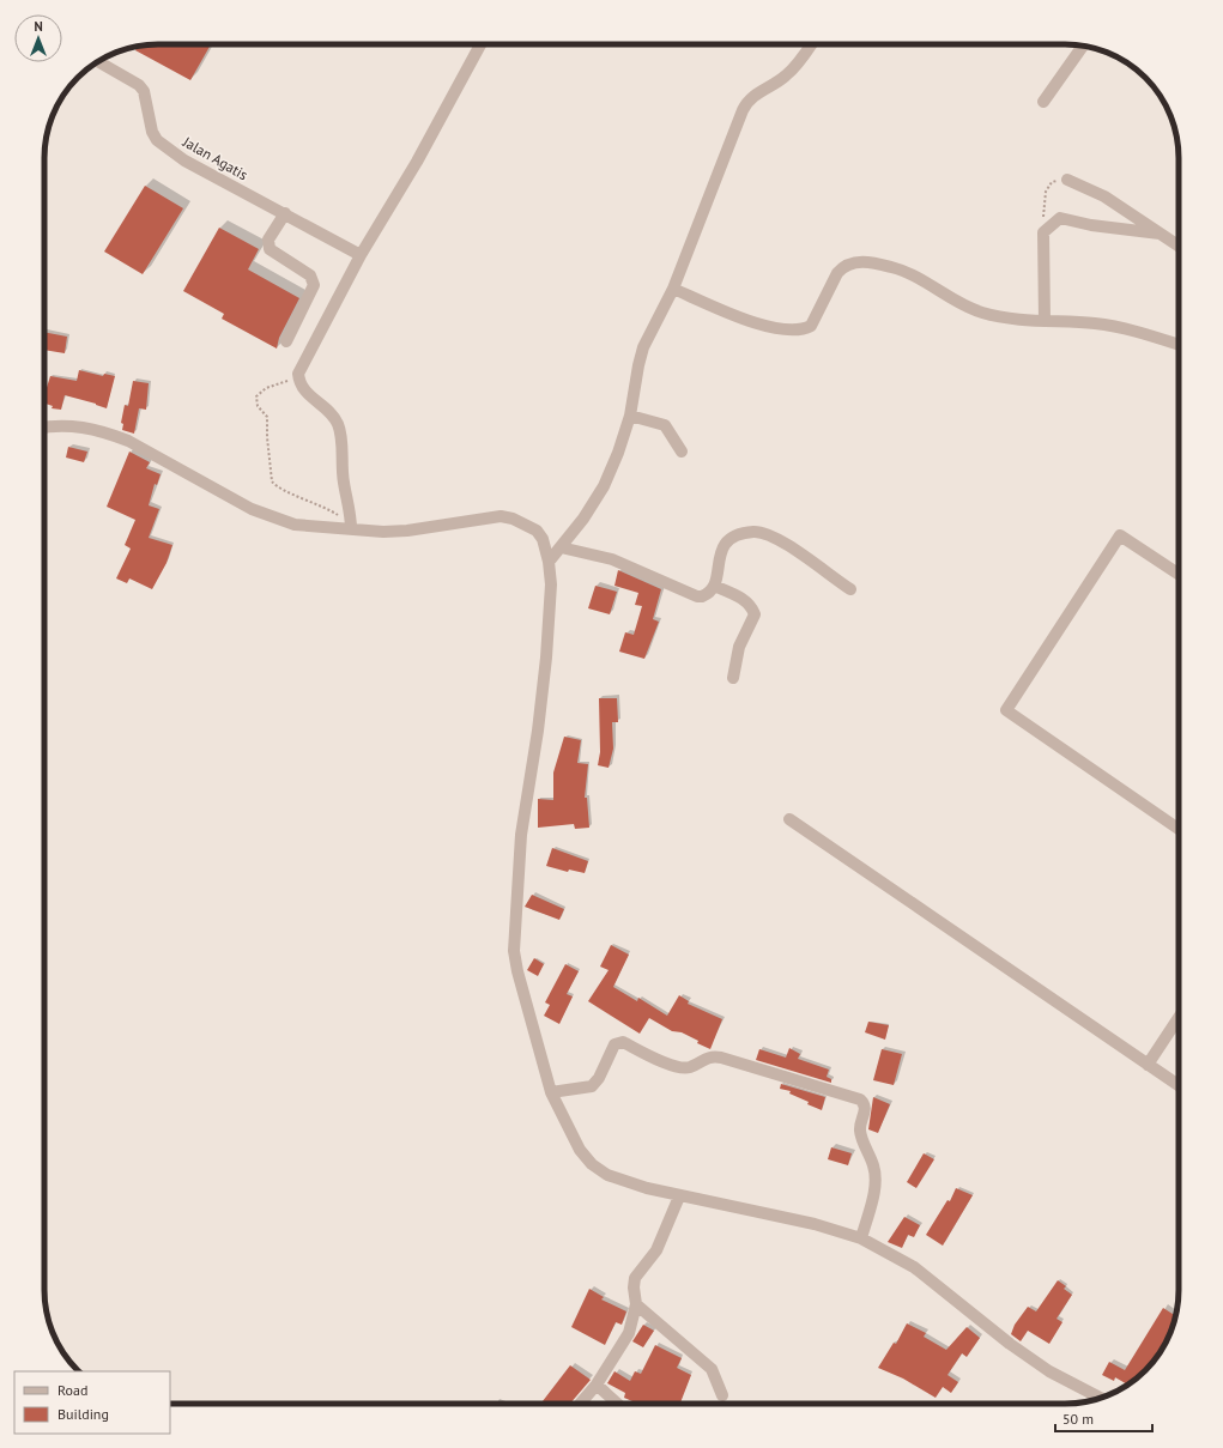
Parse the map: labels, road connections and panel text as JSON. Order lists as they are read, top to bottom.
{
  "streets": {
    "street": ["Jalan Agatis"]
  },
  "legend": ["Road", "Building"],
  "scale_bar": "50 m",
  "north": "top"
}
